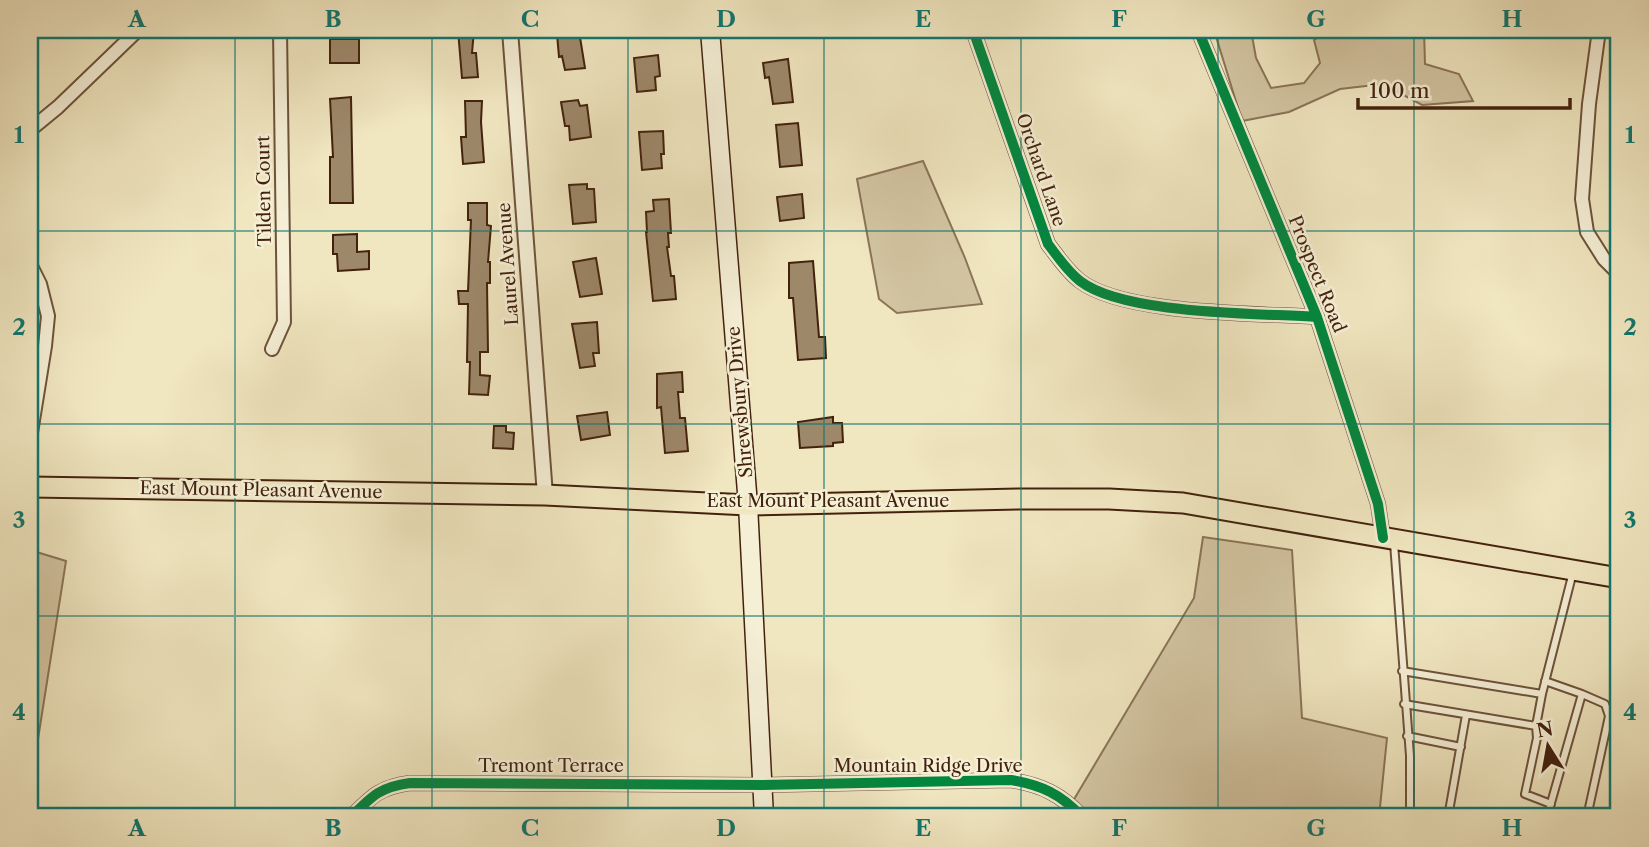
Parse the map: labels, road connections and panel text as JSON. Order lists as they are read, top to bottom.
{
  "streets": {
    "main road": ["Shrewsbury Drive", "East Mount Pleasant Avenue"],
    "street": [
      "Orchard Lane",
      "Tilden Court",
      "Laurel Avenue",
      "Prospect Road",
      "Tremont Terrace",
      "Mountain Ridge Drive"
    ]
  },
  "crossings": [
    ["Orchard Lane", "Prospect Road"],
    ["Laurel Avenue", "East Mount Pleasant Avenue"],
    ["Prospect Road", "East Mount Pleasant Avenue"],
    ["Shrewsbury Drive", "East Mount Pleasant Avenue"],
    ["Shrewsbury Drive", "Tremont Terrace"],
    ["Shrewsbury Drive", "Mountain Ridge Drive"],
    ["Tremont Terrace", "Mountain Ridge Drive"]
  ],
  "scale_bar": "100 m",
  "north": "top",
  "grid": {
    "columns": [
      "A",
      "B",
      "C",
      "D",
      "E",
      "F",
      "G",
      "H"
    ],
    "rows": [
      "1",
      "2",
      "3",
      "4"
    ]
  }
}
